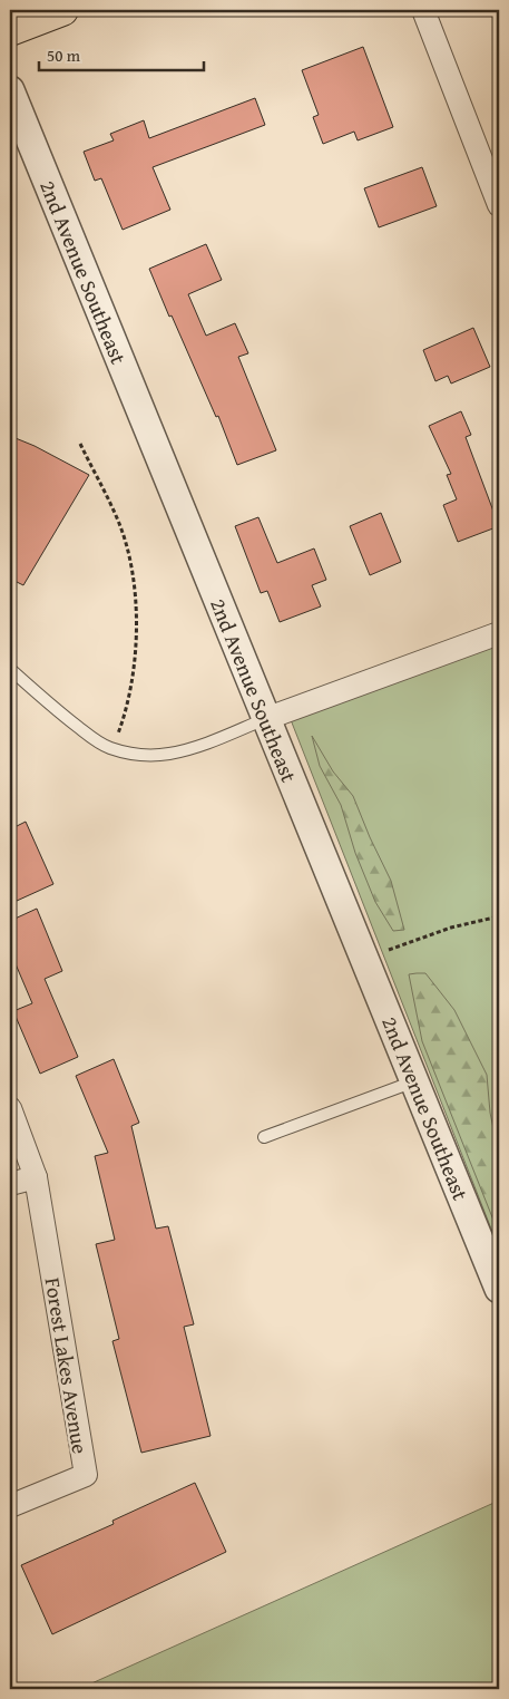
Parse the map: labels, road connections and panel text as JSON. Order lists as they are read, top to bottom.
{
  "streets": {
    "street": ["2nd Avenue Southeast", "Forest Lakes Avenue"]
  },
  "scale_bar": "50 m"
}
